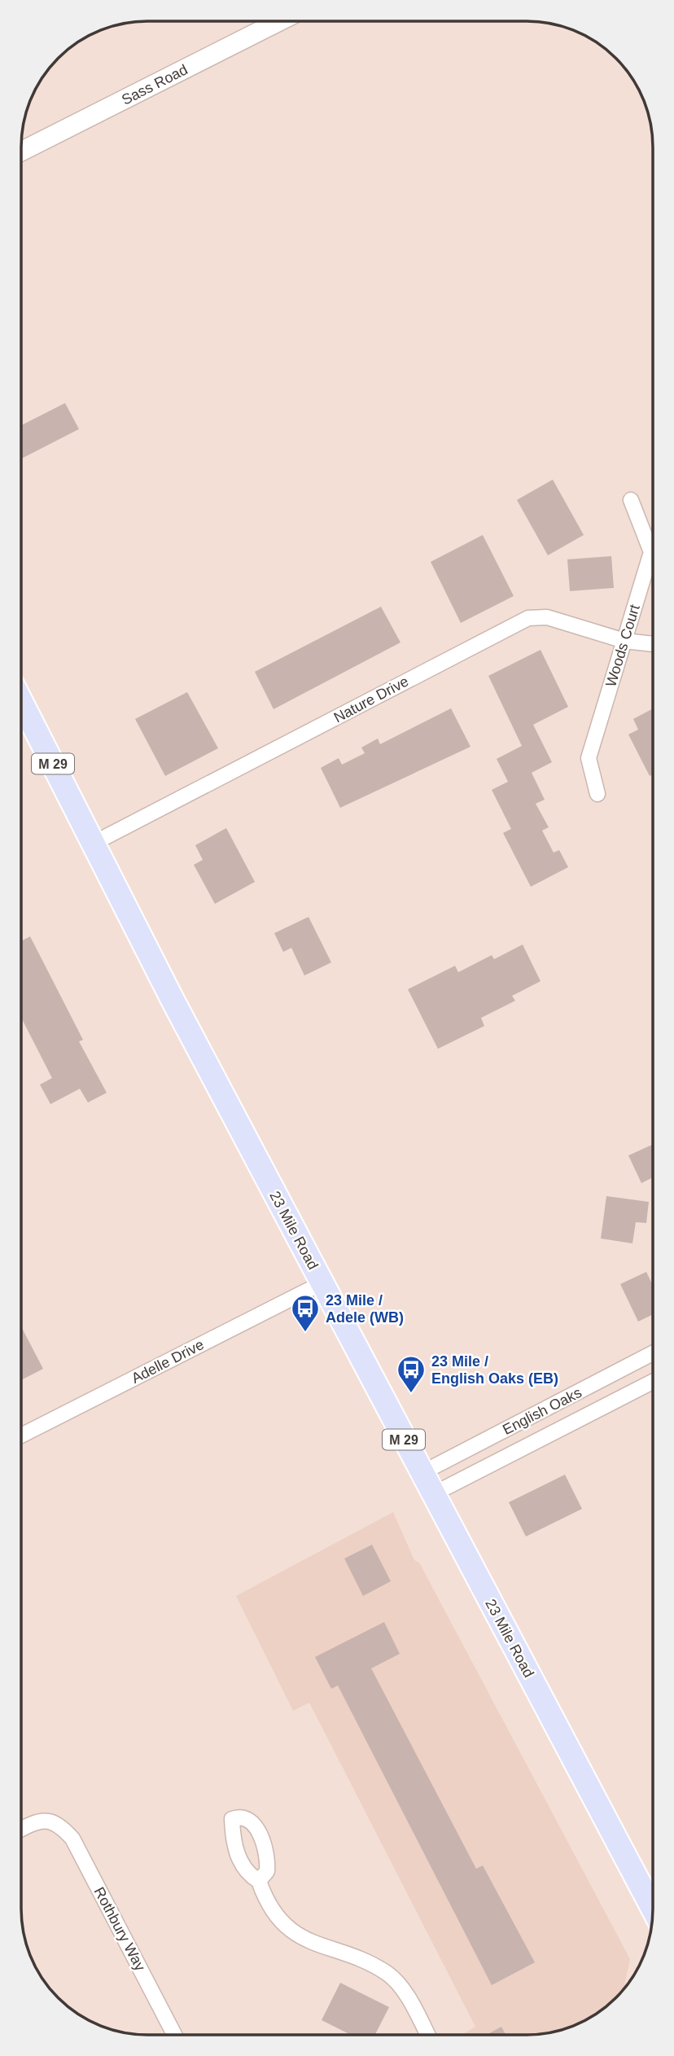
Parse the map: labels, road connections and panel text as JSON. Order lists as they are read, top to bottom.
{
  "streets": {
    "main road": ["M 29", "23 Mile Road"],
    "street": [
      "Sass Road",
      "Woods Court",
      "Nature Drive",
      "Adelle Drive",
      "English Oaks",
      "Rothbury Way"
    ]
  },
  "crossings": [
    ["Woods Court", "Nature Drive"],
    ["Nature Drive", "23 Mile Road"],
    ["23 Mile Road", "Adelle Drive"],
    ["23 Mile Road", "English Oaks"]
  ],
  "places": {
    "bus stop": ["23 Mile / Adele (WB)", "23 Mile / English Oaks (EB)"]
  }
}
